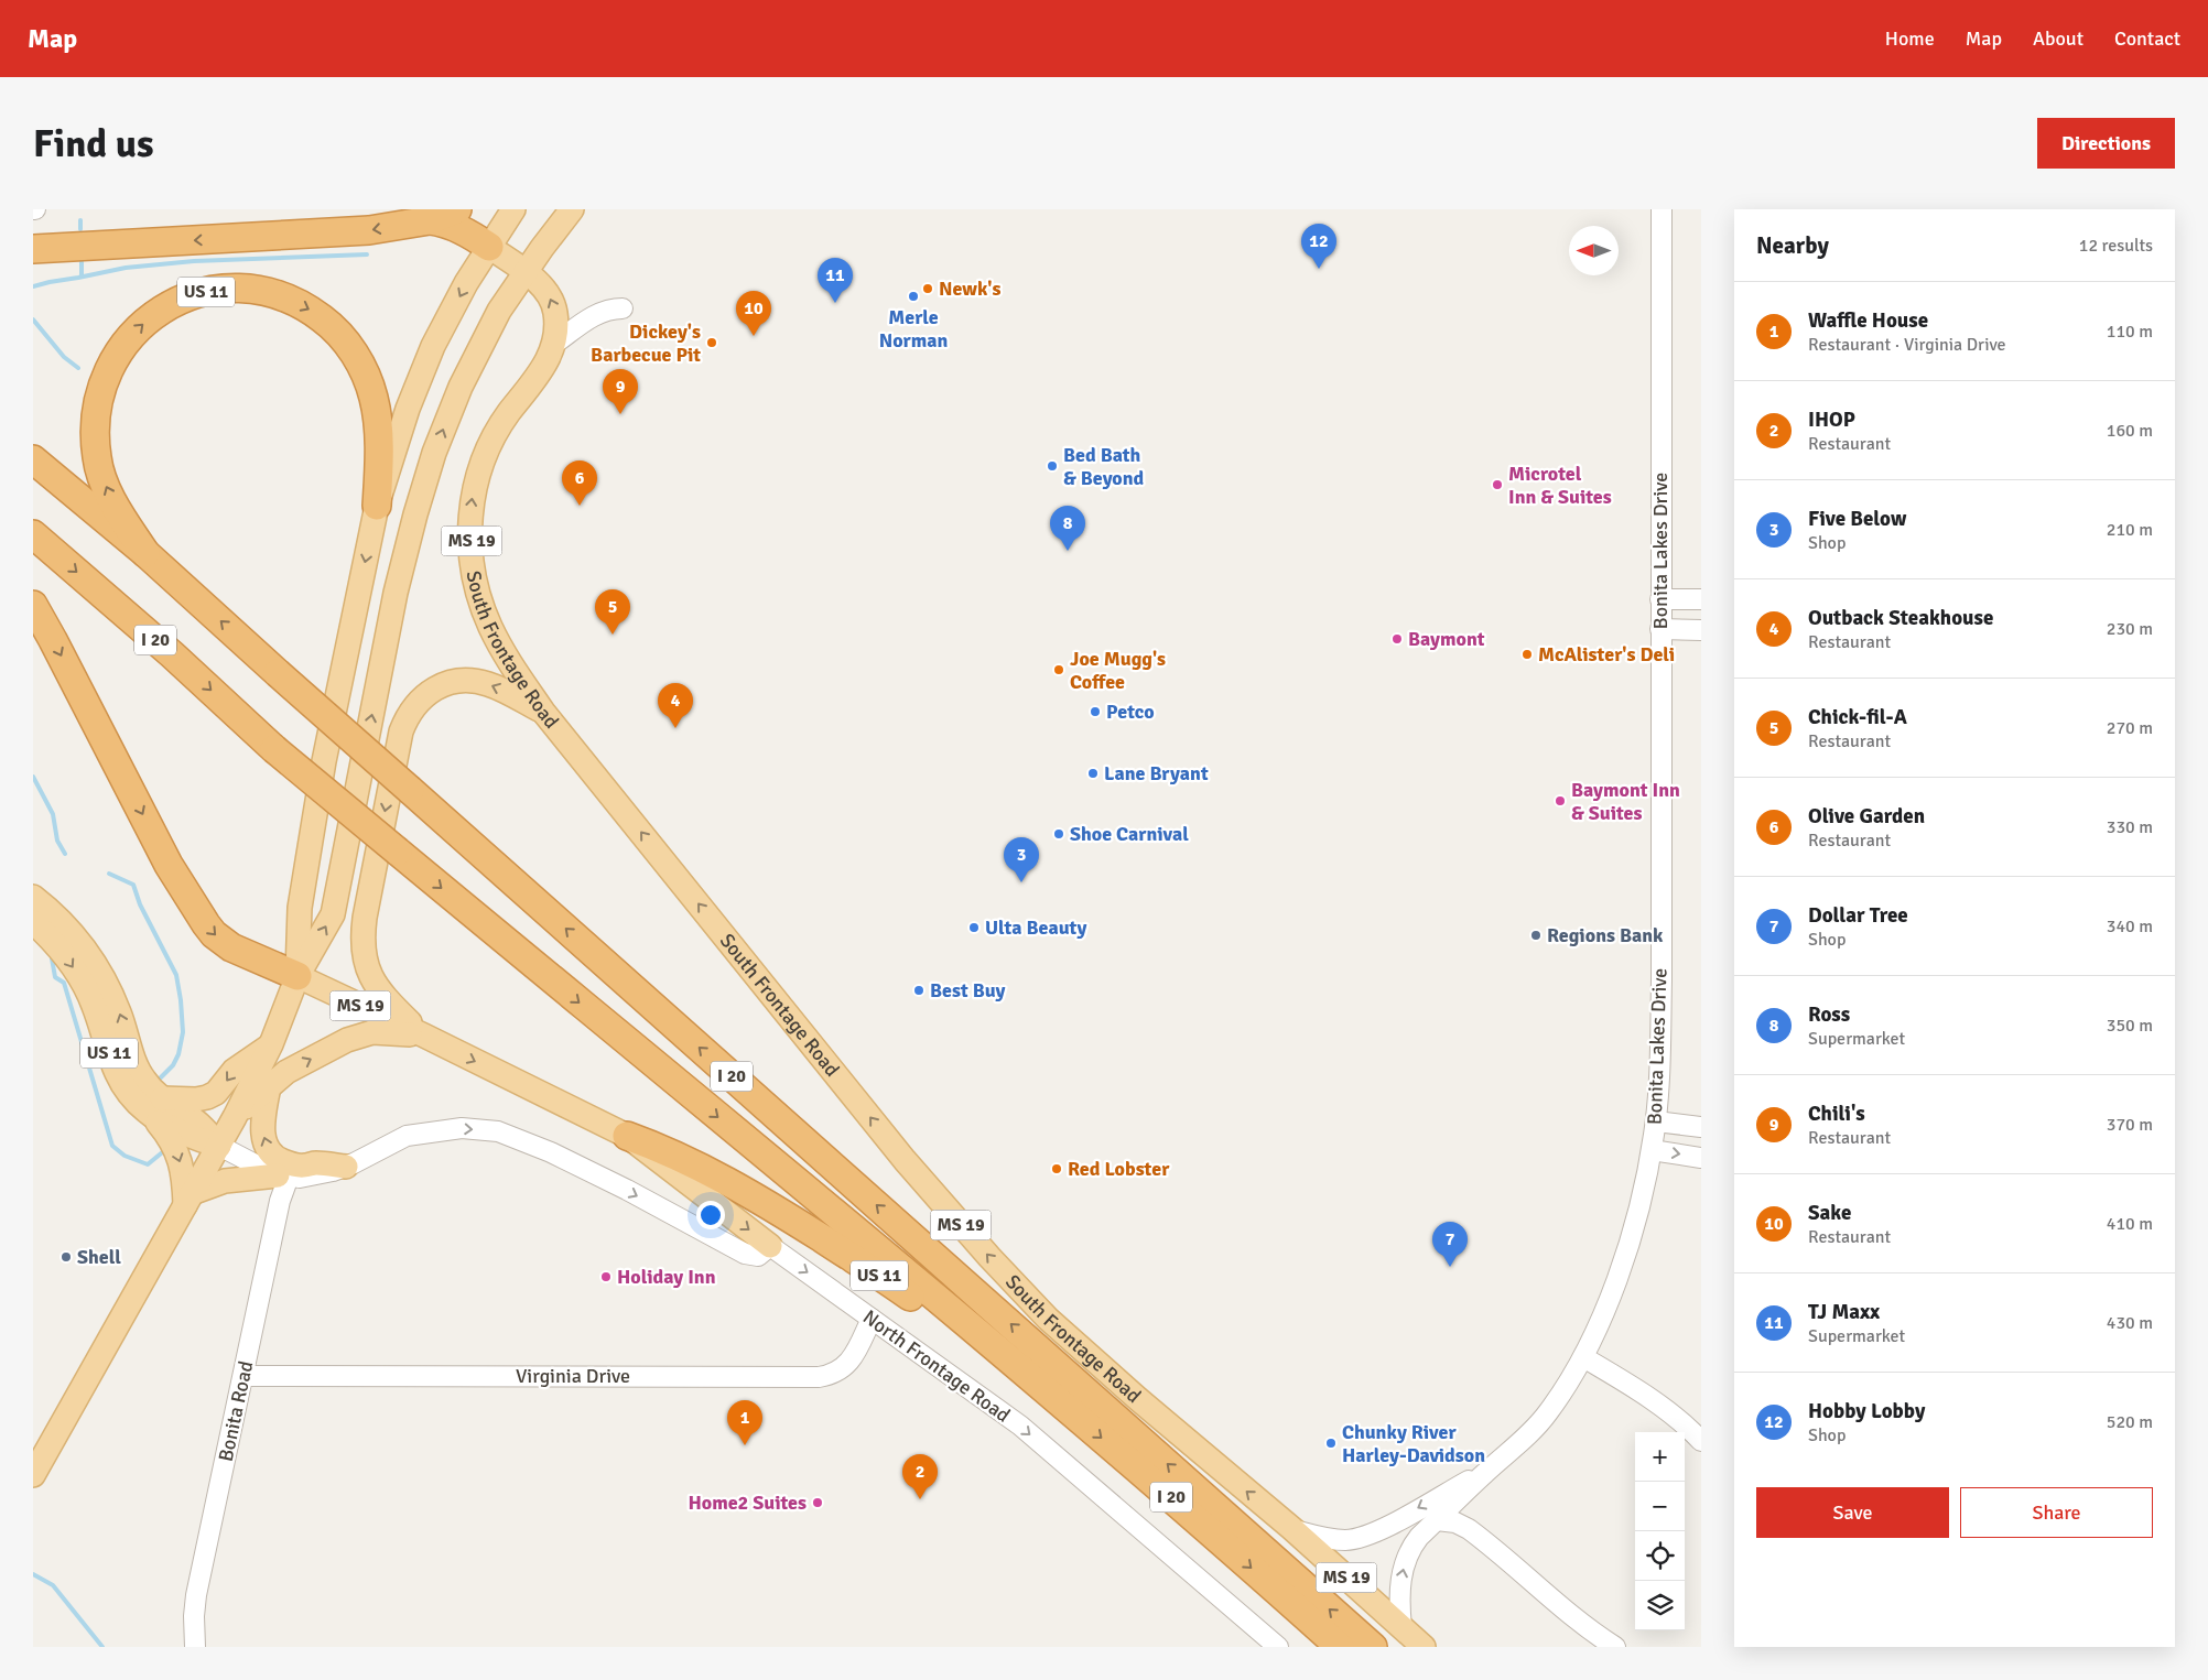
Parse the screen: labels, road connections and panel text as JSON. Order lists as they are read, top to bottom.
{
  "streets": {
    "highway": ["US 11", "I 20"],
    "main road": ["MS 19", "South Frontage Road"],
    "street": [
      "Bonita Lakes Drive",
      "North Frontage Road",
      "Virginia Drive",
      "Bonita Road"
    ]
  },
  "crossings": [
    ["US 11", "MS 19"],
    ["US 11", "I 20"],
    ["North Frontage Road", "Virginia Drive"],
    ["Virginia Drive", "Bonita Road"]
  ],
  "one_way": ["South Frontage Road", "North Frontage Road"],
  "places": [
    "Newk's",
    "Merle Norman",
    "Dickey's Barbecue Pit",
    "Bed Bath & Beyond",
    "Microtel Inn & Suites",
    "Baymont",
    "McAlister's Deli",
    "Joe Mugg's Coffee",
    "Petco",
    "Lane Bryant",
    "Baymont Inn & Suites",
    "Shoe Carnival",
    "Ulta Beauty",
    "Regions Bank",
    "Best Buy",
    "Red Lobster",
    "Shell",
    "Holiday Inn",
    "Chunky River Harley-Davidson",
    "Home2 Suites"
  ],
  "north": "left",
  "page": {
    "header": "Map",
    "nav": [
      "Home",
      "Map",
      "About",
      "Contact"
    ],
    "buttons": [
      "Directions",
      ["Save", "Share"]
    ],
    "title": "Find us",
    "heading": ["Nearby", "12 results"],
    "pins": [
      "12",
      "11",
      "10",
      "9",
      "6",
      "8",
      "5",
      "4",
      "3",
      "7",
      "1",
      "2"
    ],
    "list": [
      {
        "mark": "1",
        "name": "Waffle House",
        "note": "Restaurant · Virginia Drive",
        "value": "110 m"
      },
      {
        "mark": "2",
        "name": "IHOP",
        "note": "Restaurant",
        "value": "160 m"
      },
      {
        "mark": "3",
        "name": "Five Below",
        "note": "Shop",
        "value": "210 m"
      },
      {
        "mark": "4",
        "name": "Outback Steakhouse",
        "note": "Restaurant",
        "value": "230 m"
      },
      {
        "mark": "5",
        "name": "Chick-fil-A",
        "note": "Restaurant",
        "value": "270 m"
      },
      {
        "mark": "6",
        "name": "Olive Garden",
        "note": "Restaurant",
        "value": "330 m"
      },
      {
        "mark": "7",
        "name": "Dollar Tree",
        "note": "Shop",
        "value": "340 m"
      },
      {
        "mark": "8",
        "name": "Ross",
        "note": "Supermarket",
        "value": "350 m"
      },
      {
        "mark": "9",
        "name": "Chili's",
        "note": "Restaurant",
        "value": "370 m"
      },
      {
        "mark": "10",
        "name": "Sake",
        "note": "Restaurant",
        "value": "410 m"
      },
      {
        "mark": "11",
        "name": "TJ Maxx",
        "note": "Supermarket",
        "value": "430 m"
      },
      {
        "mark": "12",
        "name": "Hobby Lobby",
        "note": "Shop",
        "value": "520 m"
      }
    ],
    "map_buttons": ["+", "−"]
  }
}
